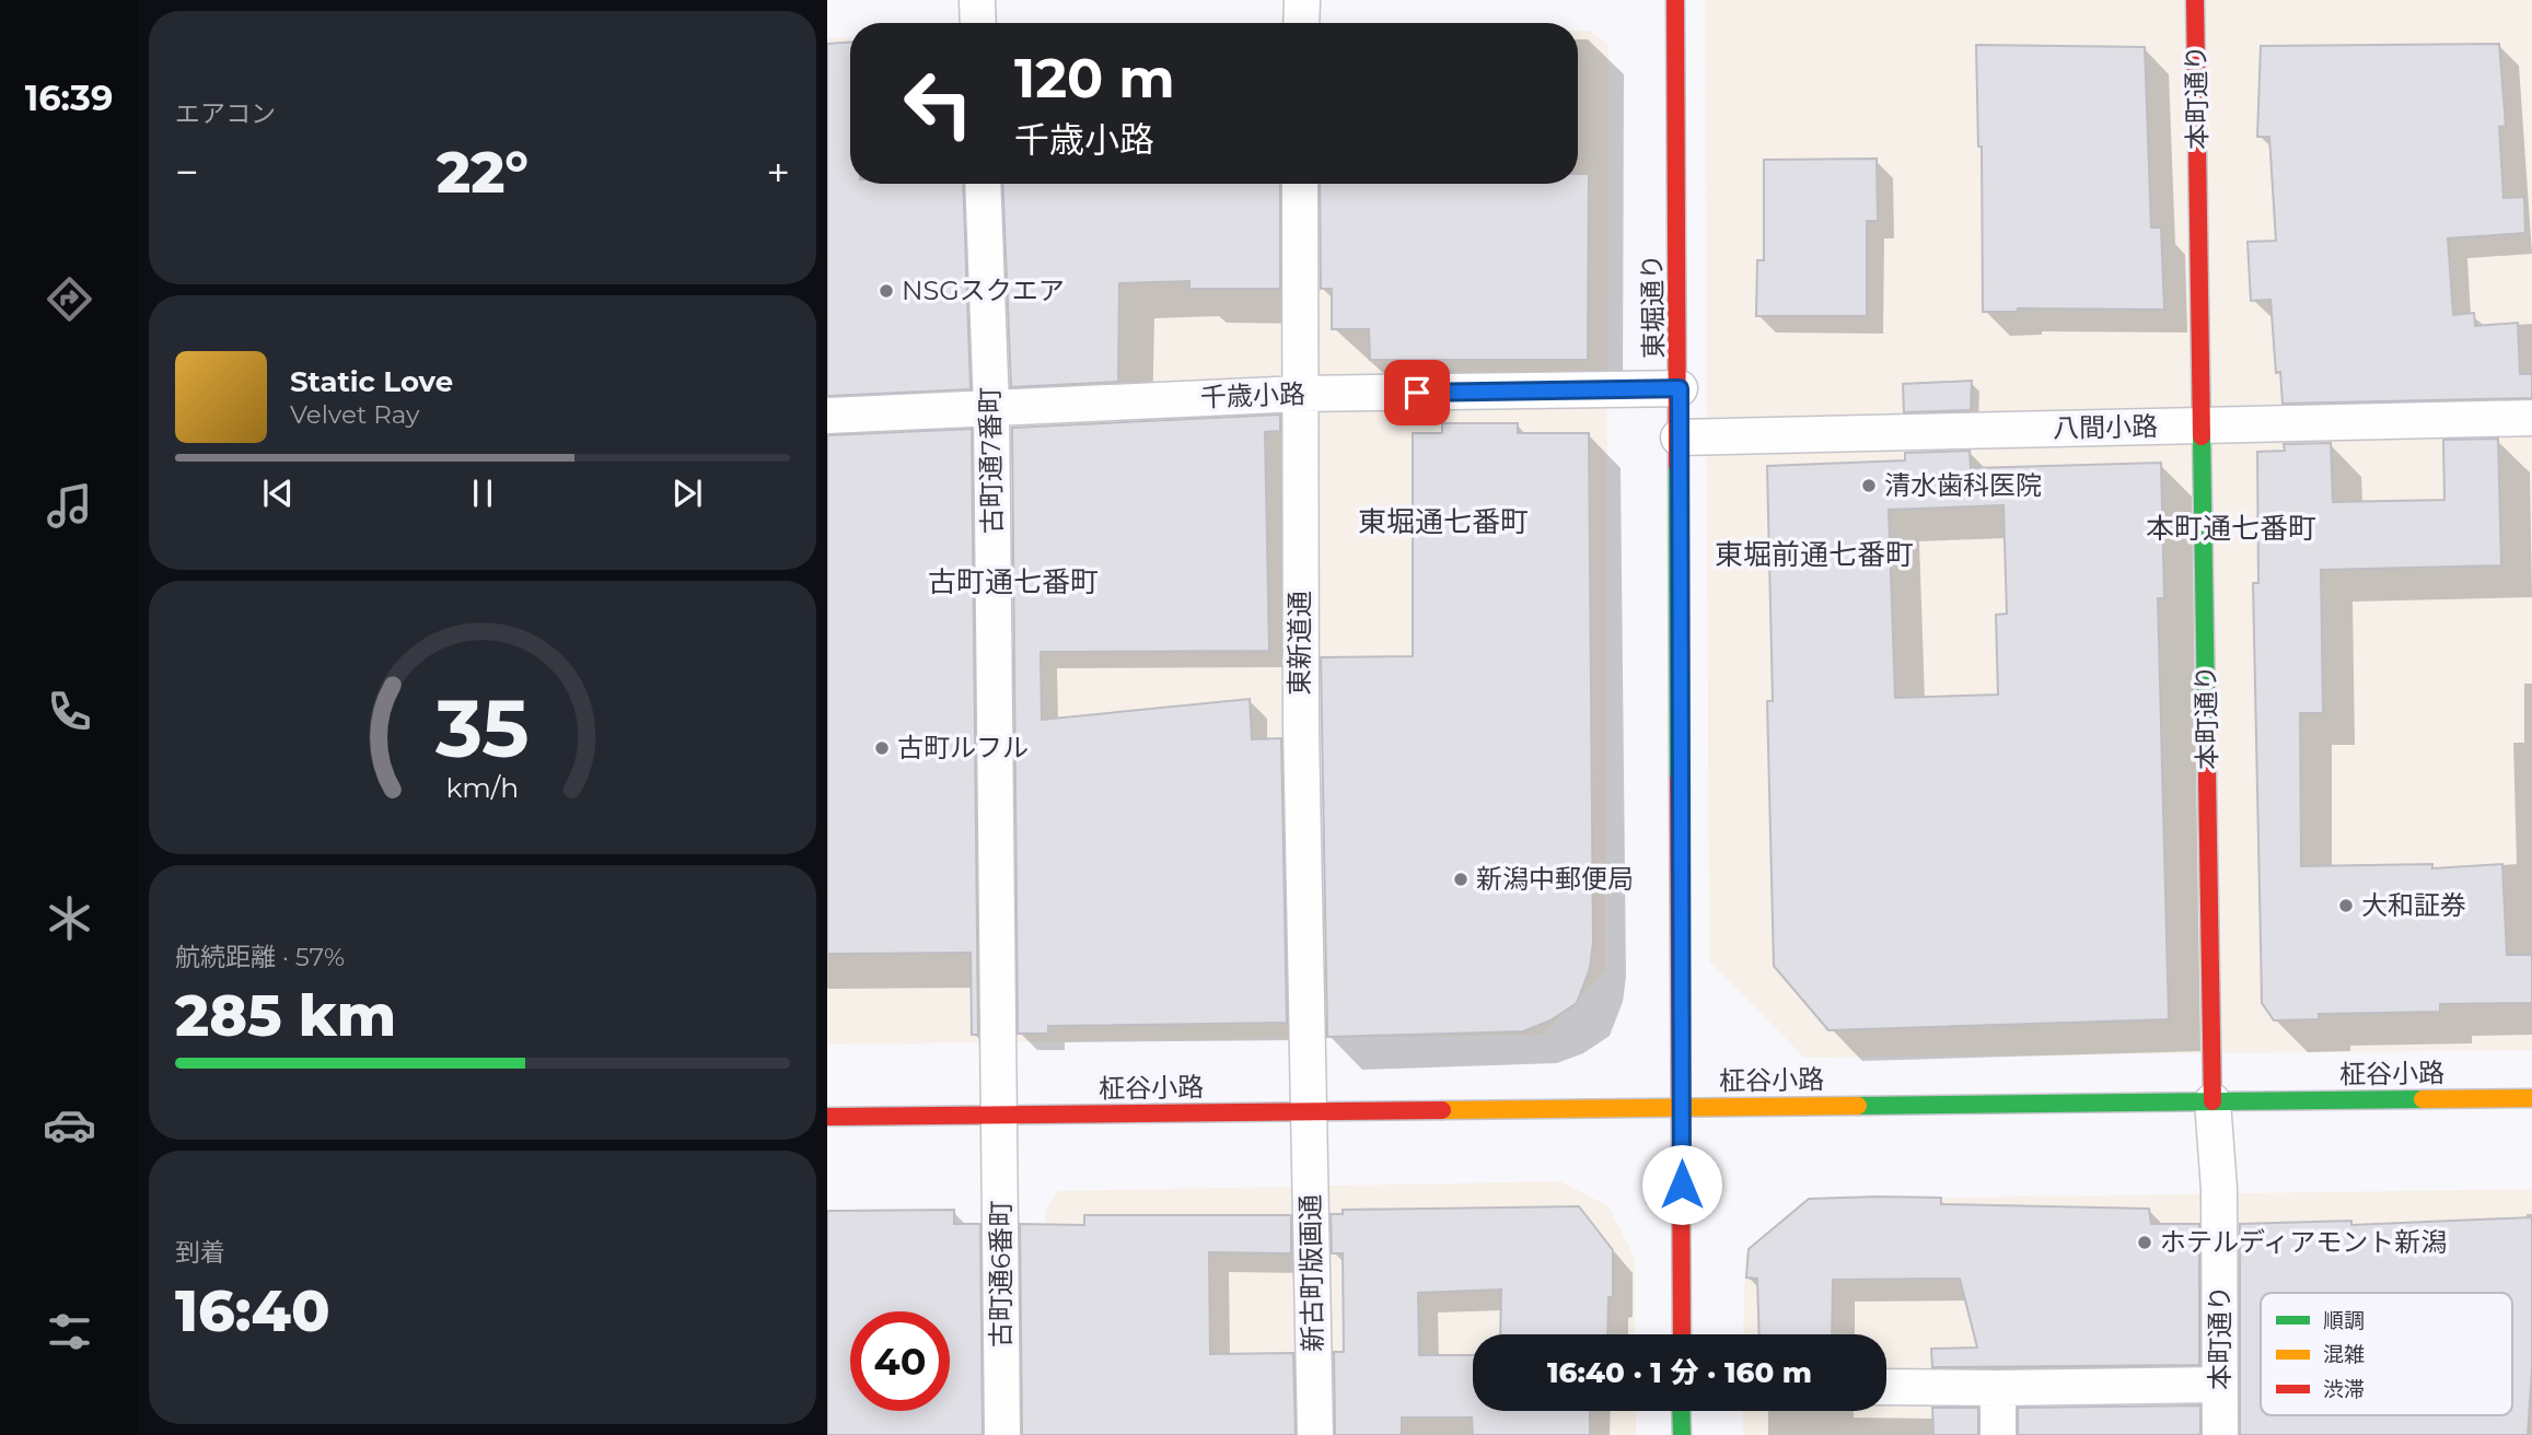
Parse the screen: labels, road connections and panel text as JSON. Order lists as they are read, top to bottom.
{
  "streets": {
    "main road": ["本町通り", "東堀通り", "柾谷小路"],
    "street": [
      "千歳小路",
      "八間小路",
      "古町通7番町",
      "東新道通",
      "新古町版画通",
      "古町通6番町"
    ]
  },
  "crossings": [
    ["本町通り", "八間小路"],
    ["本町通り", "柾谷小路"],
    ["東堀通り", "千歳小路"],
    ["東堀通り", "八間小路"],
    ["東堀通り", "柾谷小路"],
    ["千歳小路", "古町通7番町"],
    ["千歳小路", "東新道通"],
    ["古町通7番町", "柾谷小路"],
    ["古町通7番町", "古町通6番町"],
    ["東新道通", "柾谷小路"],
    ["東新道通", "新古町版画通"],
    ["柾谷小路", "新古町版画通"],
    ["柾谷小路", "古町通6番町"]
  ],
  "districts": [
    "東堀通七番町",
    "本町通七番町",
    "東堀前通七番町",
    "古町通七番町"
  ],
  "places": [
    "NSGスクエア",
    "清水歯科医院",
    "古町ルフル",
    "新潟中郵便局",
    "大和証券",
    "ホテルディアモント新潟"
  ],
  "legend": ["順調", "混雑", "渋滞"],
  "page": {
    "tabs": "16:39",
    "tile": [
      "エアコン",
      ["航続距離 · 57%", "285 km"],
      ["到着", "16:40"]
    ],
    "turn": ["120 m", "千歳小路"],
    "heat": ["−", "22°", "+"],
    "song": ["Static Love", "Velvet Ray"],
    "limit": "40",
    "trip": "16:40 · 1 分 · 160 m",
    "gauge": ["35", "km/h"]
  }
}
